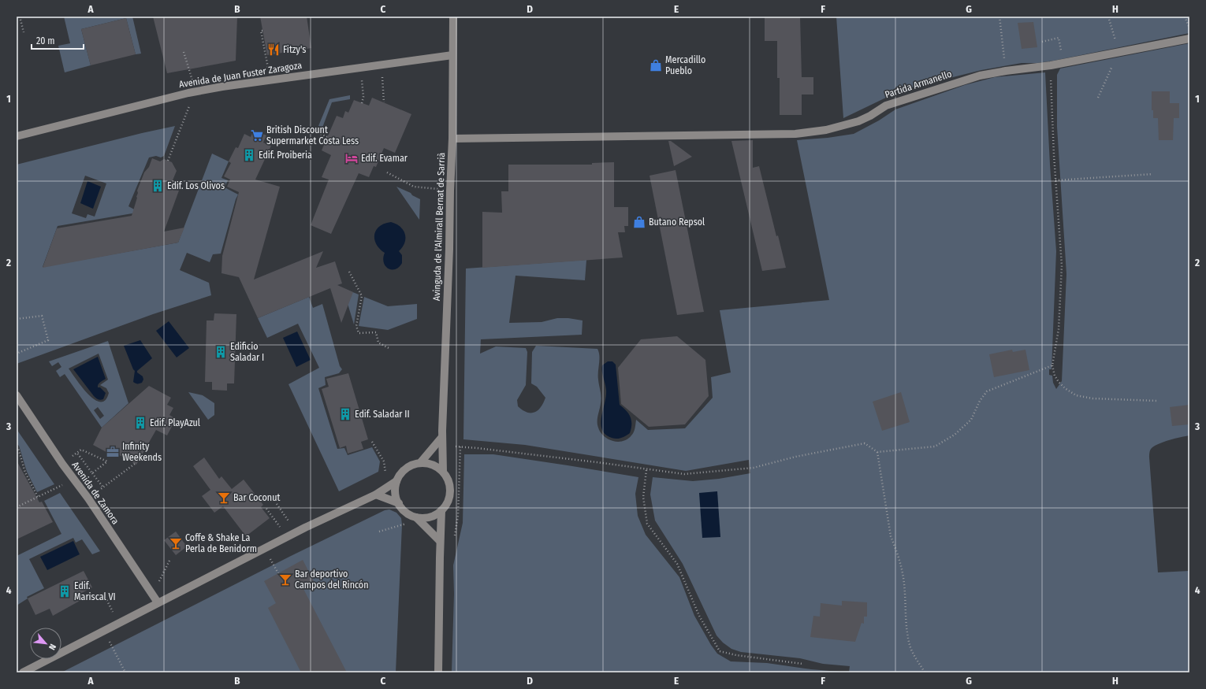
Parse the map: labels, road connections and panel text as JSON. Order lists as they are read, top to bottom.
{
  "streets": {
    "street": [
      "Avenida de Juan Fuster Zaragoza",
      "Partida Armanello",
      "Avinguda de l'Almirall Bernat de Sarrià",
      "Avenida de Zamora"
    ]
  },
  "crossings": [
    ["Avenida de Juan Fuster Zaragoza", "Avinguda de l'Almirall Bernat de Sarrià"],
    ["Partida Armanello", "Avinguda de l'Almirall Bernat de Sarrià"]
  ],
  "places": {
    "restaurant": ["Fitzy's"],
    "shop": ["Mercadillo Pueblo", "Butano Repsol"],
    "supermarket": ["British Discount Supermarket Costa Less"],
    "building": [
      "Edif. Proiberia",
      "Edif. Los Olivos",
      "Edificio Saladar I",
      "Edif. Saladar II",
      "Edif. PlayAzul",
      "Edif. Mariscal VI"
    ],
    "hotel": ["Edif. Evamar"],
    "office": ["Infinity Weekends"],
    "bar": ["Bar Coconut", "Coffe & Shake La Perla de Benidorm", "Bar deportivo Campos del Rincón"]
  },
  "scale_bar": "20 m",
  "north": "bottom right",
  "grid": {
    "columns": [
      "A",
      "B",
      "C",
      "D",
      "E",
      "F",
      "G",
      "H"
    ],
    "rows": [
      "1",
      "2",
      "3",
      "4"
    ]
  }
}
